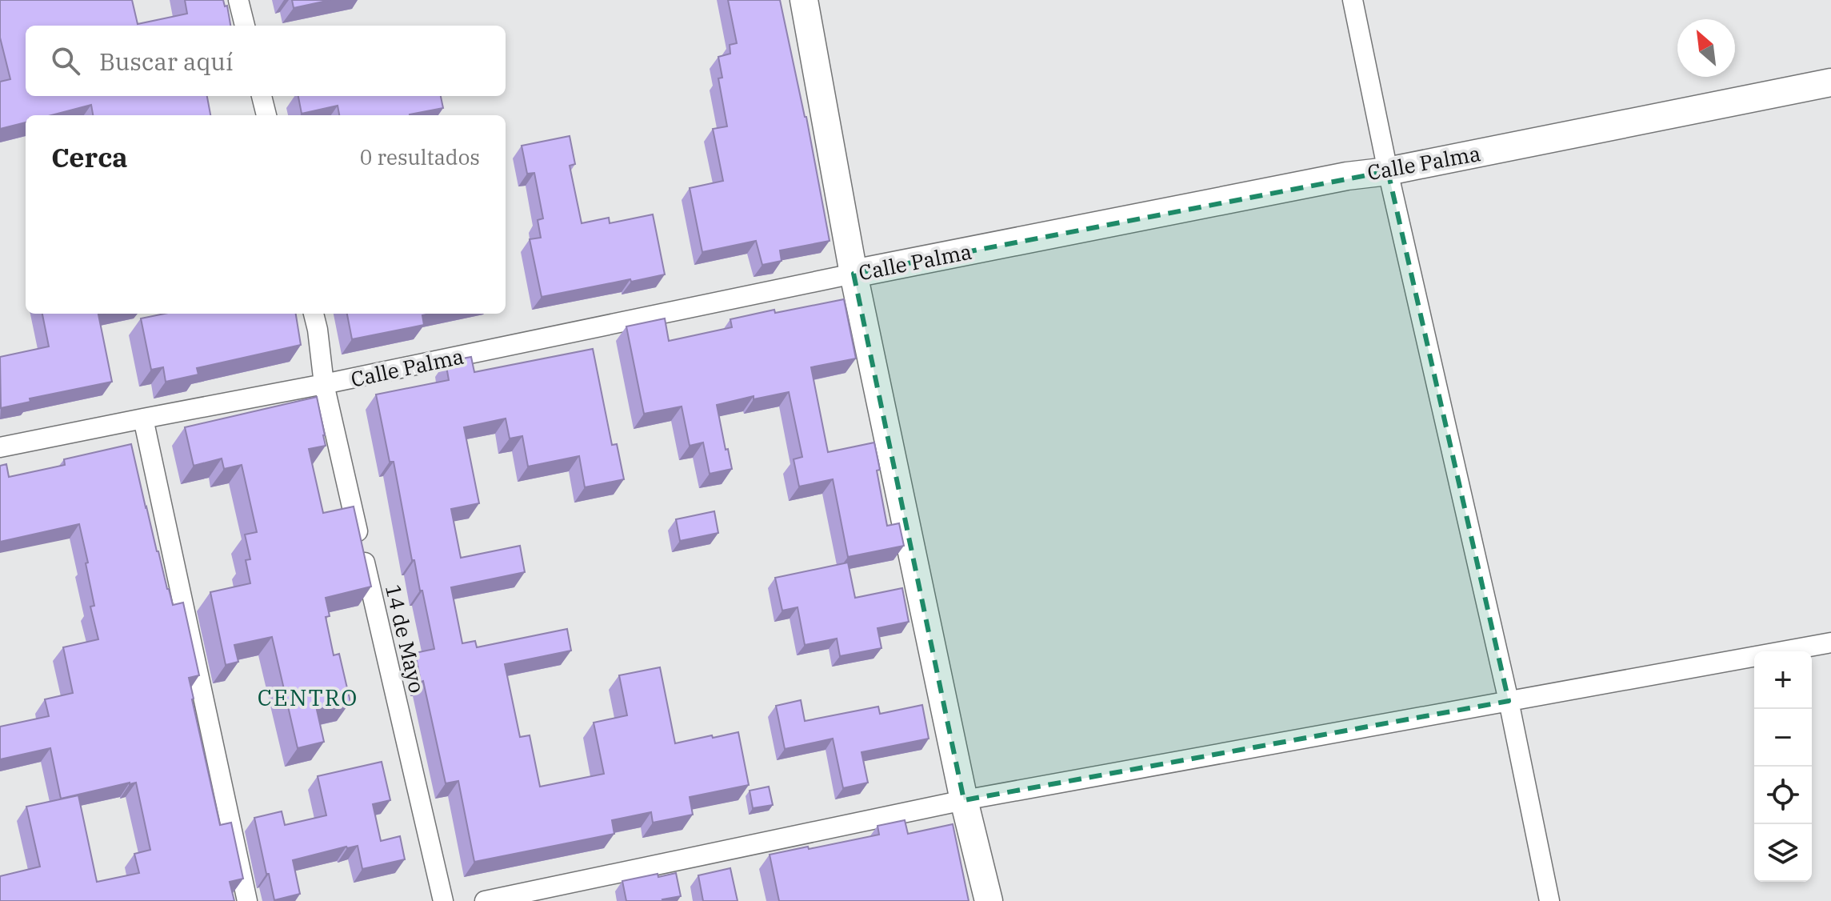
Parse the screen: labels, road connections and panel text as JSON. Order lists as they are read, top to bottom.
{
  "streets": {
    "street": ["Calle Palma", "14 de Mayo"]
  },
  "crossings": [
    ["Calle Palma", "14 de Mayo"]
  ],
  "districts": ["CENTRO"],
  "north": "top left",
  "page": {
    "search": "Buscar aquí",
    "heading": ["Cerca", "0 resultados"],
    "map_buttons": ["+", "−"]
  }
}
